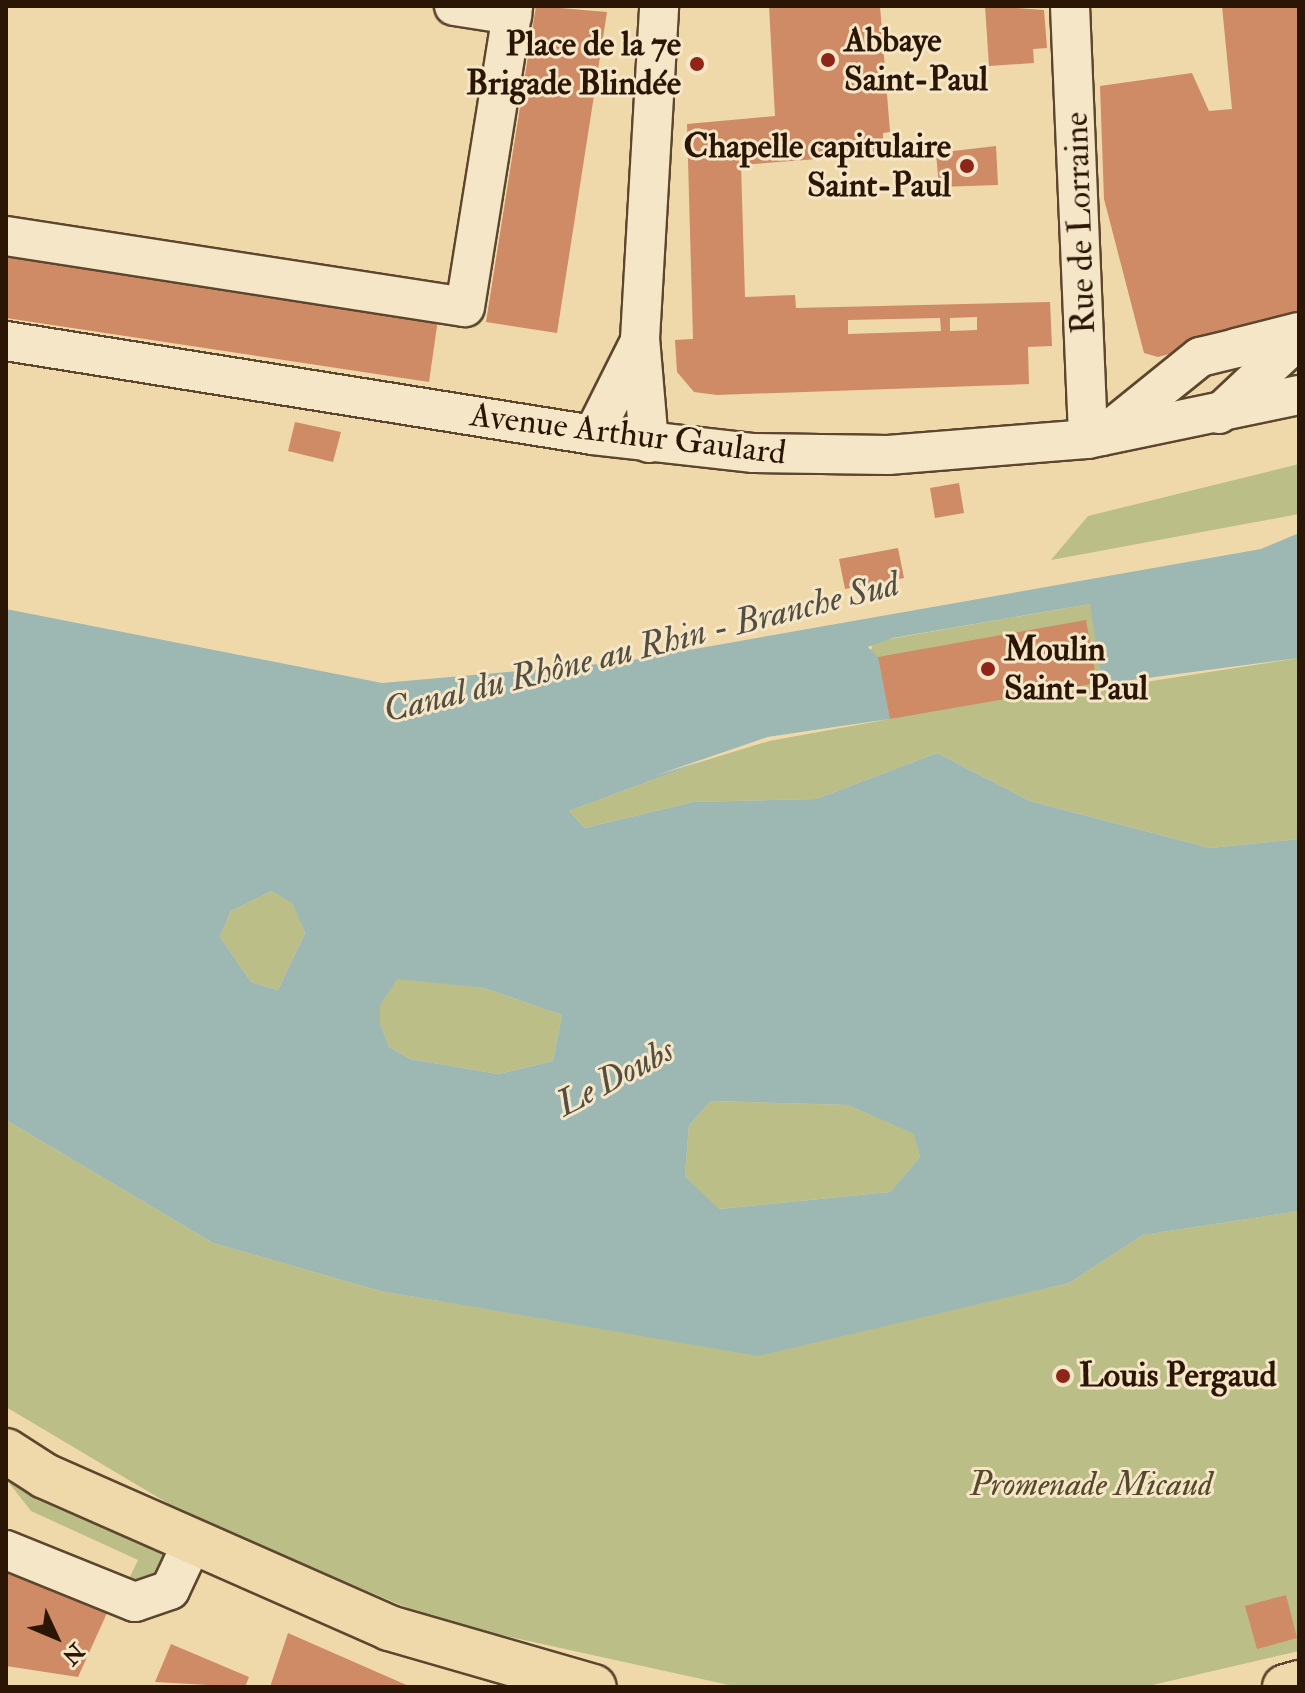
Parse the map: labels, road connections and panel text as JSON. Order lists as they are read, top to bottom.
{
  "streets": {
    "street": ["Rue de Lorraine", "Avenue Arthur Gaulard"]
  },
  "crossings": [
    ["Rue de Lorraine", "Avenue Arthur Gaulard"]
  ],
  "water": ["Canal du Rhône au Rhin - Branche Sud", "Le Doubs"],
  "parks": ["Promenade Micaud"],
  "places": [
    "Abbaye Saint-Paul",
    "Place de la 7e Brigade Blindée",
    "Chapelle capitulaire Saint-Paul",
    "Moulin Saint-Paul",
    "Louis Pergaud"
  ],
  "north": "bottom right"
}
